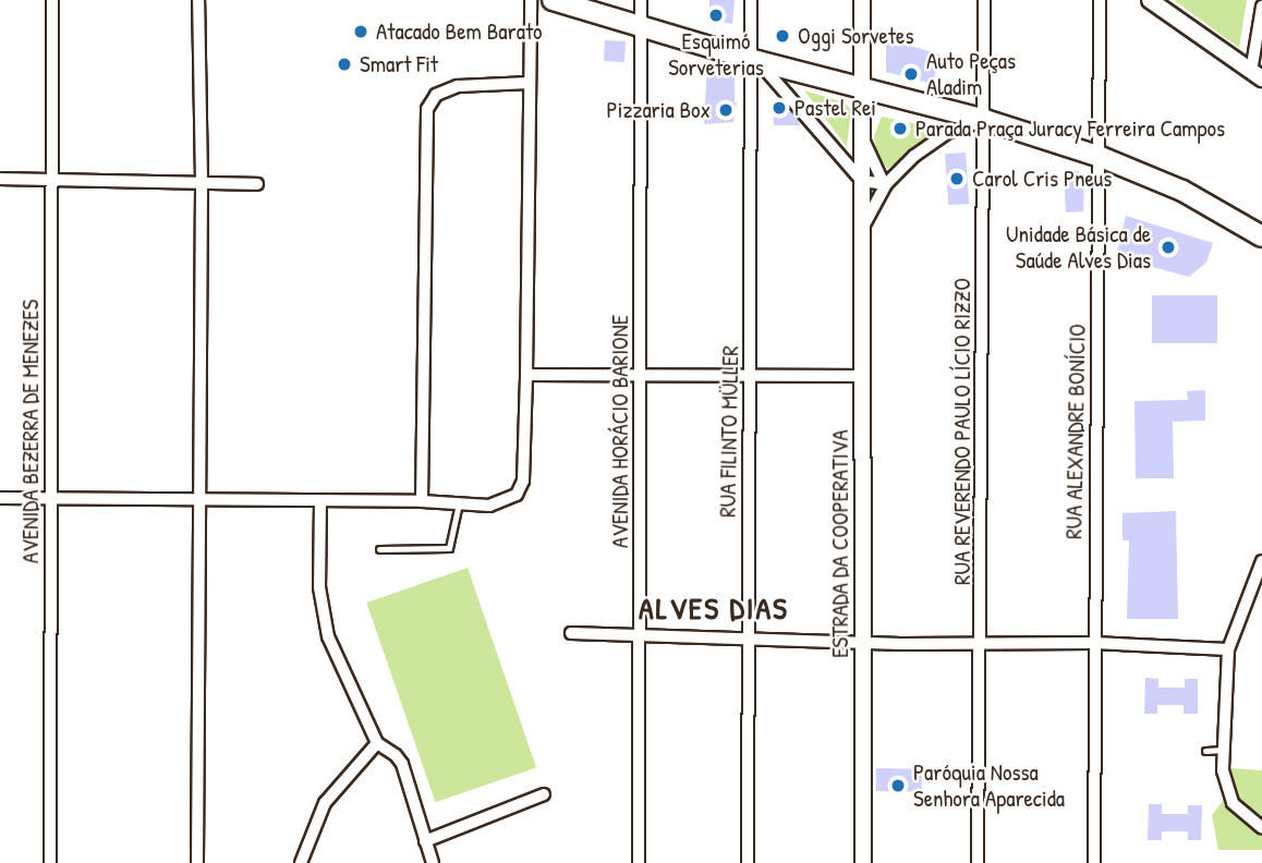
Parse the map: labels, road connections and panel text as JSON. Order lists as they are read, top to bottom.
{
  "streets": {
    "street": [
      "AVENIDA BEZERRA DE MENEZES",
      "AVENIDA HORÁCIO BARIONE",
      "RUA FILINTO MÜLLER",
      "RUA REVERENDO PAULO LÍCIO RIZZO",
      "RUA ALEXANDRE BONÍCIO",
      "ESTRADA DA COOPERATIVA"
    ]
  },
  "districts": ["ALVES DIAS"],
  "places": [
    "Esquimó Sorveterias",
    "Atacado Bem Barato",
    "Oggi Sorvetes",
    "Smart Fit",
    "Auto Peças Aladim",
    "Pastel Rei",
    "Pizzaria Box",
    "Parada Praça Juracy Ferreira Campos",
    "Carol Cris Pneus",
    "Unidade Básica de Saúde Alves Dias",
    "Paróquia Nossa Senhora Aparecida"
  ]
}
